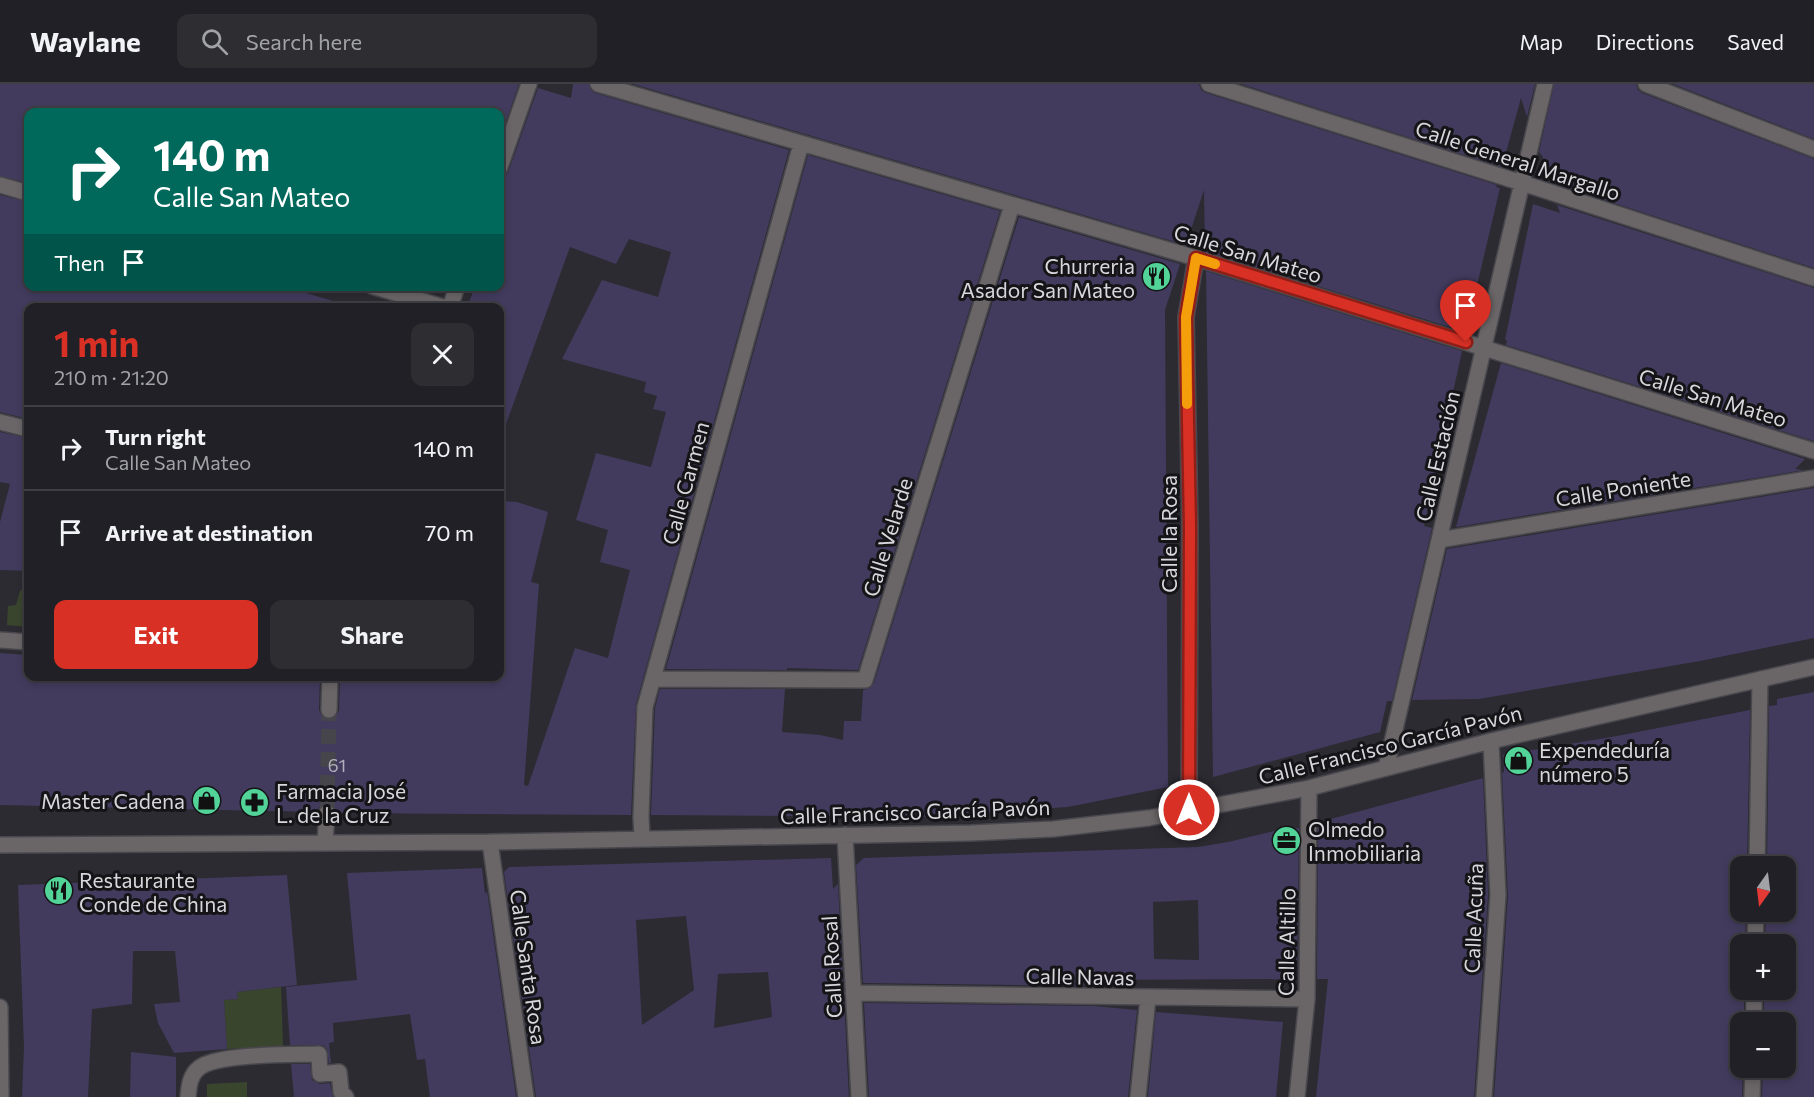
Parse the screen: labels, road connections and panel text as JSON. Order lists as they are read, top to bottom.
{
  "streets": {
    "street": [
      "Calle General Margallo",
      "Calle San Mateo",
      "Calle Estación",
      "Calle Carmen",
      "Calle Poniente",
      "Calle la Rosa",
      "Calle Velarde",
      "Calle Francisco García Pavón",
      "Calle Acuña",
      "Calle Altillo",
      "Calle Santa Rosa",
      "Calle Rosal",
      "Calle Navas"
    ]
  },
  "crossings": [
    ["Calle General Margallo", "Calle Estación"],
    ["Calle San Mateo", "Calle Estación"],
    ["Calle San Mateo", "Calle Carmen"],
    ["Calle San Mateo", "Calle la Rosa"],
    ["Calle San Mateo", "Calle Velarde"],
    ["Calle Estación", "Calle Poniente"],
    ["Calle Estación", "Calle Francisco García Pavón"],
    ["Calle Carmen", "Calle Velarde"],
    ["Calle Carmen", "Calle Francisco García Pavón"],
    ["Calle la Rosa", "Calle Francisco García Pavón"],
    ["Calle Francisco García Pavón", "Calle Acuña"],
    ["Calle Francisco García Pavón", "Calle Altillo"],
    ["Calle Francisco García Pavón", "Calle Santa Rosa"],
    ["Calle Francisco García Pavón", "Calle Rosal"],
    ["Calle Altillo", "Calle Navas"],
    ["Calle Rosal", "Calle Navas"]
  ],
  "places": {
    "restaurant": ["Churreria Asador San Mateo", "Restaurante Conde de China"],
    "shop": ["Expendeduría número 5", "Master Cadena"],
    "pharmacy": ["Farmacia José L. de la Cruz"],
    "office": ["Olmedo Inmobiliaria"]
  },
  "house_numbers": ["61"],
  "north": "bottom",
  "page": {
    "header": "Waylane",
    "search": "Search here",
    "nav": ["Map", "Directions", "Saved"],
    "turn": ["140 m", "Calle San Mateo"],
    "then": "Then",
    "heading": ["1 min", "210 m · 21:20"],
    "list": [
      {
        "name": "Turn right",
        "note": "Calle San Mateo",
        "value": "140 m"
      },
      {
        "name": "Arrive at destination",
        "value": "70 m"
      }
    ],
    "buttons": ["Exit", "Share"],
    "map_buttons": ["+", "−"]
  }
}
